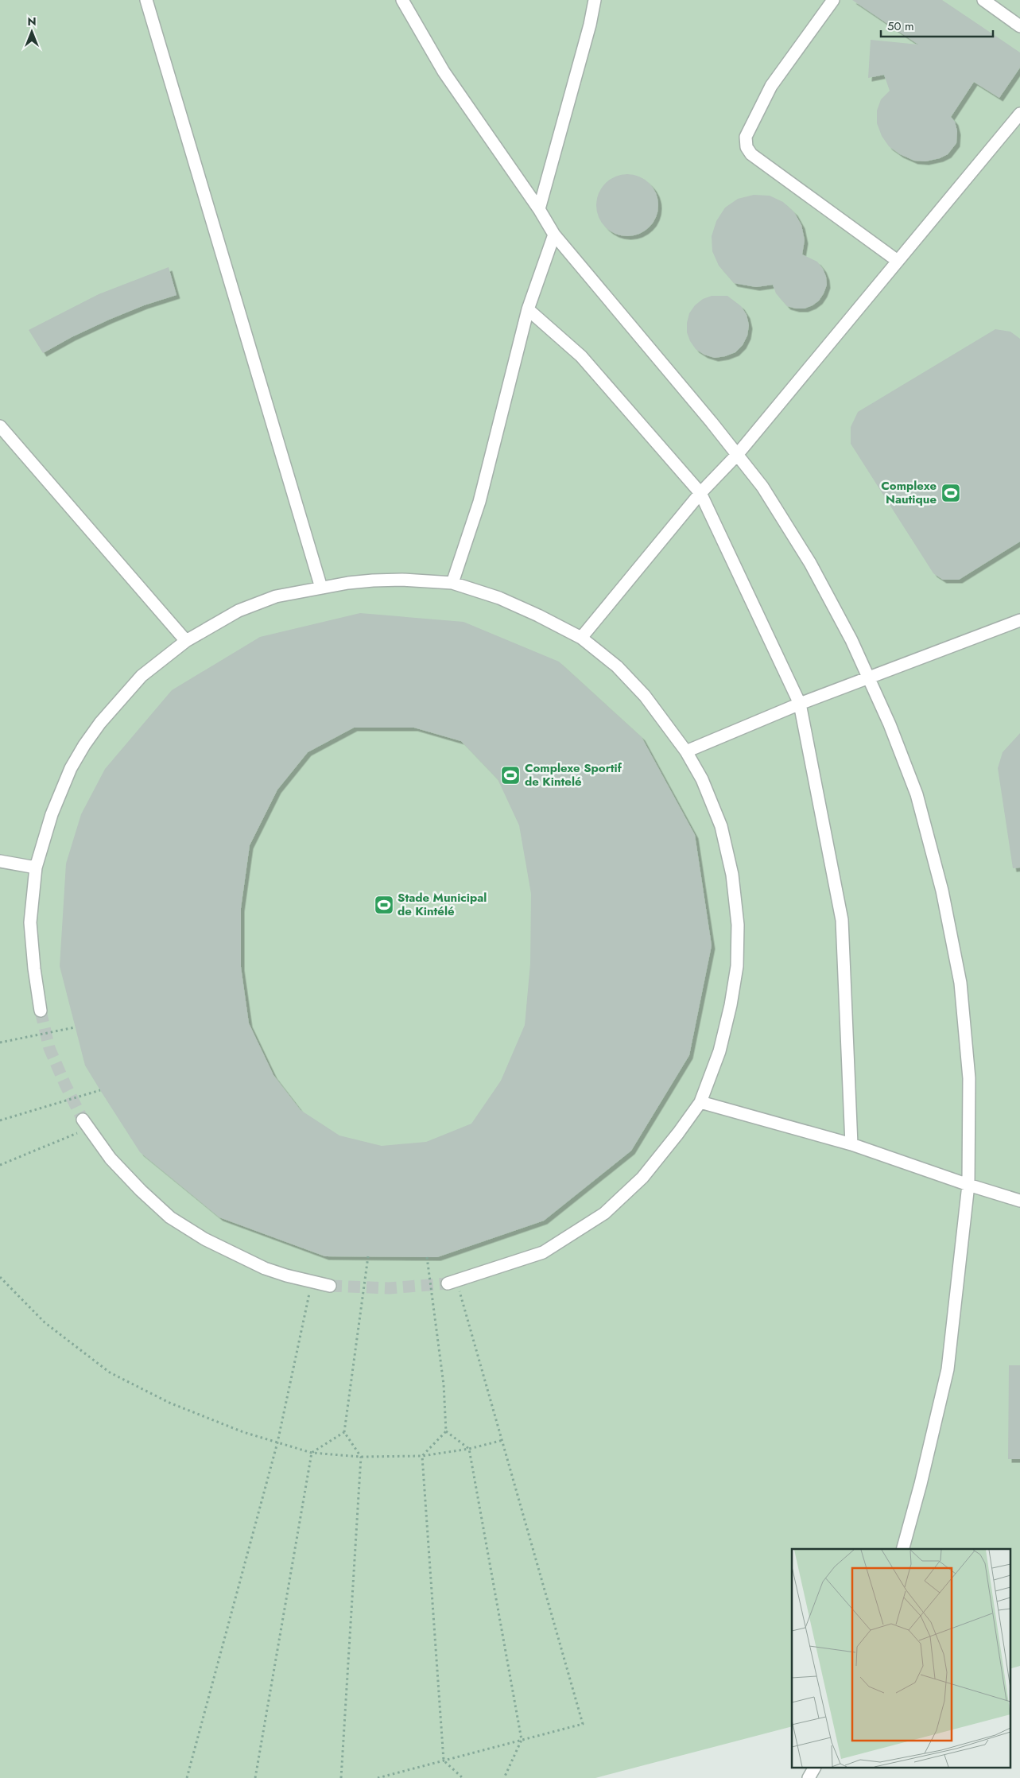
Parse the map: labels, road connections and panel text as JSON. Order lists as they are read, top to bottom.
{
  "places": {
    "sports": ["Complexe Nautique", "Complexe Sportif de Kintelé", "Stade Municipal de Kintélé"]
  },
  "scale_bar": "50 m",
  "north": "top"
}
